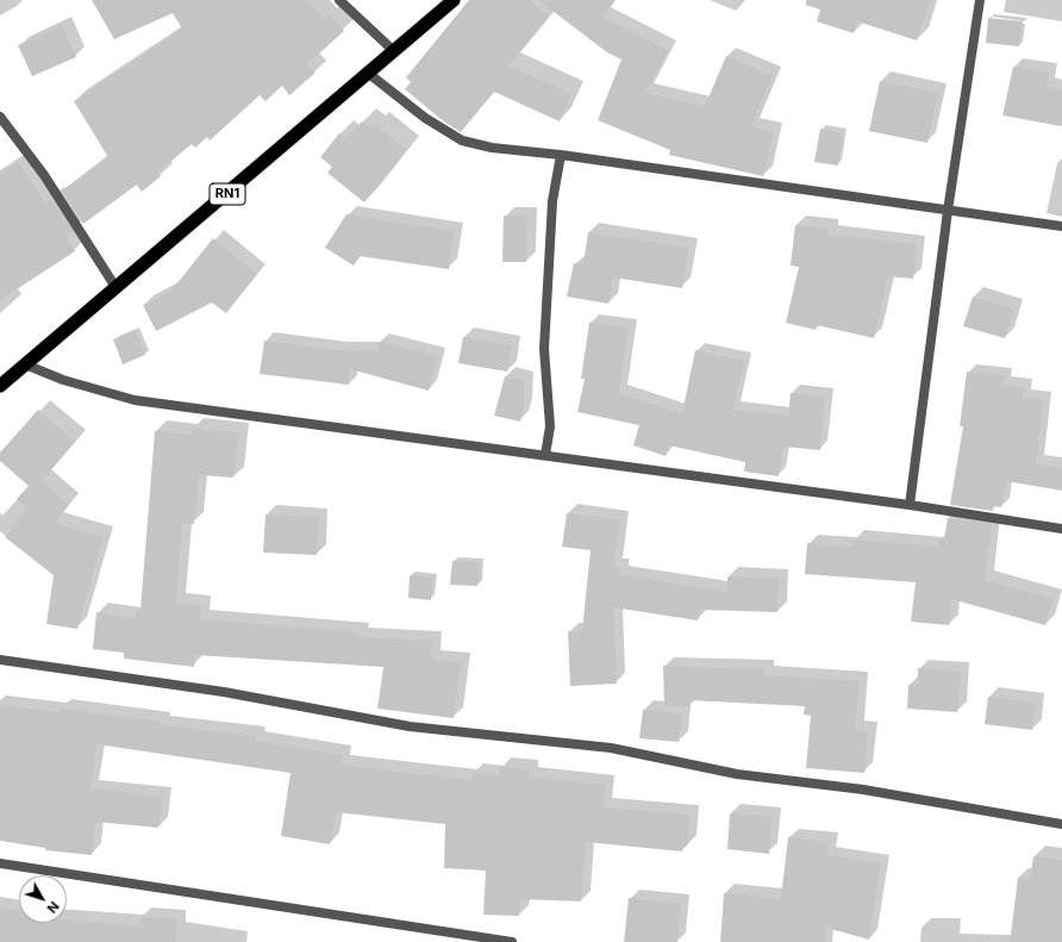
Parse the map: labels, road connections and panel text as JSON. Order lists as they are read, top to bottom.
{
  "streets": {
    "highway": ["RN1"]
  },
  "north": "bottom right"
}
